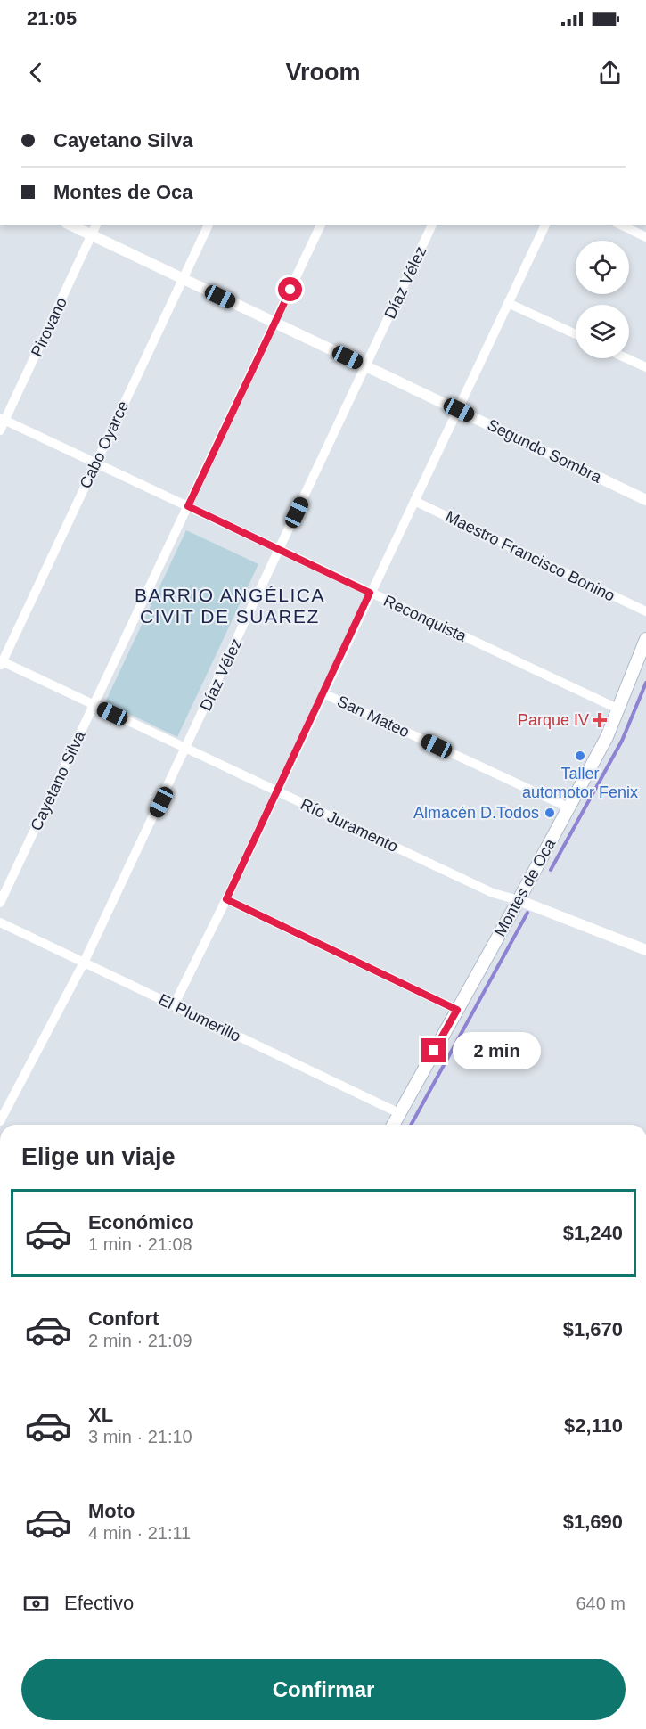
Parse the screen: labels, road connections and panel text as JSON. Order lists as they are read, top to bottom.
{
  "streets": {
    "main road": ["Montes de Oca"],
    "street": [
      "Díaz Vélez",
      "Pirovano",
      "Cabo Oyarce",
      "Segundo Sombra",
      "Maestro Francisco Bonino",
      "Reconquista",
      "San Mateo",
      "Cayetano Silva",
      "Río Juramento",
      "El Plumerillo"
    ]
  },
  "crossings": [
    ["Díaz Vélez", "Segundo Sombra"],
    ["Díaz Vélez", "Reconquista"],
    ["Díaz Vélez", "Río Juramento"],
    ["Díaz Vélez", "El Plumerillo"],
    ["Pirovano", "Segundo Sombra"],
    ["Pirovano", "Reconquista"],
    ["Cabo Oyarce", "Segundo Sombra"],
    ["Cabo Oyarce", "Reconquista"],
    ["Cabo Oyarce", "Río Juramento"],
    ["Segundo Sombra", "Cayetano Silva"],
    ["Reconquista", "Cayetano Silva"],
    ["Reconquista", "Montes de Oca"],
    ["San Mateo", "Montes de Oca"],
    ["Cayetano Silva", "Río Juramento"],
    ["Río Juramento", "Montes de Oca"],
    ["Montes de Oca", "El Plumerillo"]
  ],
  "districts": ["BARRIO ANGÉLICA CIVIT DE SUAREZ"],
  "places": {
    "health": ["Parque IV"],
    "other": ["Taller automotor Fenix", "Almacén D.Todos"]
  },
  "page": {
    "status": "21:05",
    "header": "Vroom",
    "banner": ["Cayetano Silva", "Montes de Oca"],
    "bubble": "2 min",
    "heading": "Elige un viaje",
    "list": [
      {
        "name": "Económico",
        "note": "1 min · 21:08",
        "value": "$1,240"
      },
      {
        "name": "Confort",
        "note": "2 min · 21:09",
        "value": "$1,670"
      },
      {
        "name": "XL",
        "note": "3 min · 21:10",
        "value": "$2,110"
      },
      {
        "name": "Moto",
        "note": "4 min · 21:11",
        "value": "$1,690"
      }
    ],
    "pay": ["Efectivo", "640 m"],
    "buttons": "Confirmar"
  }
}
